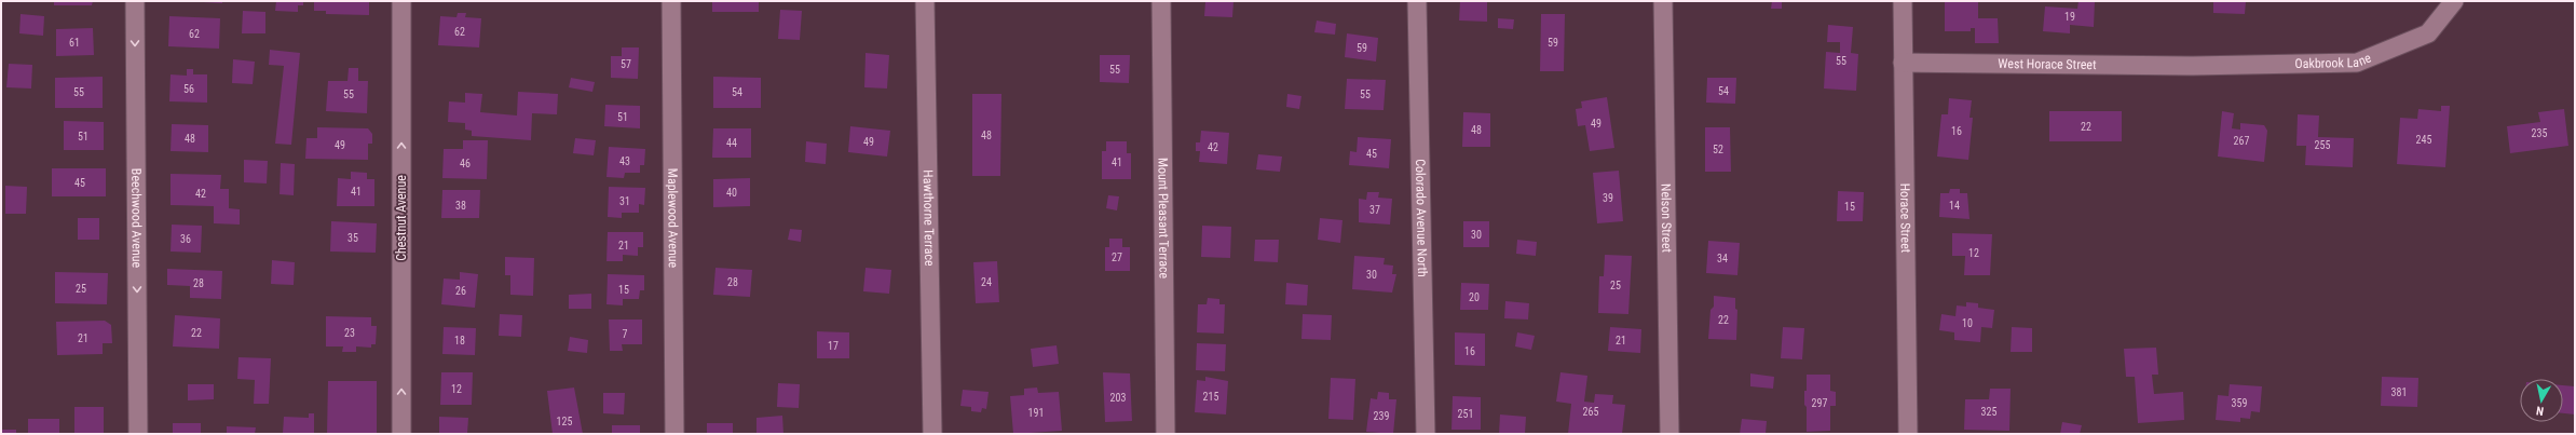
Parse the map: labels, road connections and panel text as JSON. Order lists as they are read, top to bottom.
{
  "streets": {
    "street": [
      "Oakbrook Lane",
      "West Horace Street",
      "Colorado Avenue North",
      "Beechwood Avenue",
      "Chestnut Avenue",
      "Maplewood Avenue",
      "Hawthorne Terrace",
      "Mount Pleasant Terrace",
      "Nelson Street",
      "Horace Street"
    ]
  },
  "crossings": [
    ["Oakbrook Lane", "West Horace Street"],
    ["West Horace Street", "Horace Street"]
  ],
  "one_way": ["Beechwood Avenue", "Chestnut Avenue"],
  "house_numbers": [
    "19",
    "62",
    "62",
    "61",
    "59",
    "59",
    "55",
    "57",
    "55",
    "56",
    "54",
    "55",
    "54",
    "55",
    "55",
    "51",
    "49",
    "22",
    "48",
    "16",
    "235",
    "48",
    "51",
    "48",
    "245",
    "267",
    "49",
    "44",
    "49",
    "255",
    "42",
    "52",
    "45",
    "43",
    "41",
    "46",
    "45",
    "41",
    "40",
    "42",
    "39",
    "31",
    "38",
    "14",
    "15",
    "37",
    "30",
    "35",
    "36",
    "21",
    "12",
    "27",
    "34",
    "30",
    "28",
    "24",
    "28",
    "25",
    "25",
    "15",
    "26",
    "20",
    "22",
    "10",
    "22",
    "23",
    "7",
    "21",
    "18",
    "21",
    "17",
    "16",
    "12",
    "381",
    "215",
    "203",
    "297",
    "359",
    "265",
    "325",
    "191",
    "251",
    "239",
    "125"
  ],
  "north": "bottom"
}
